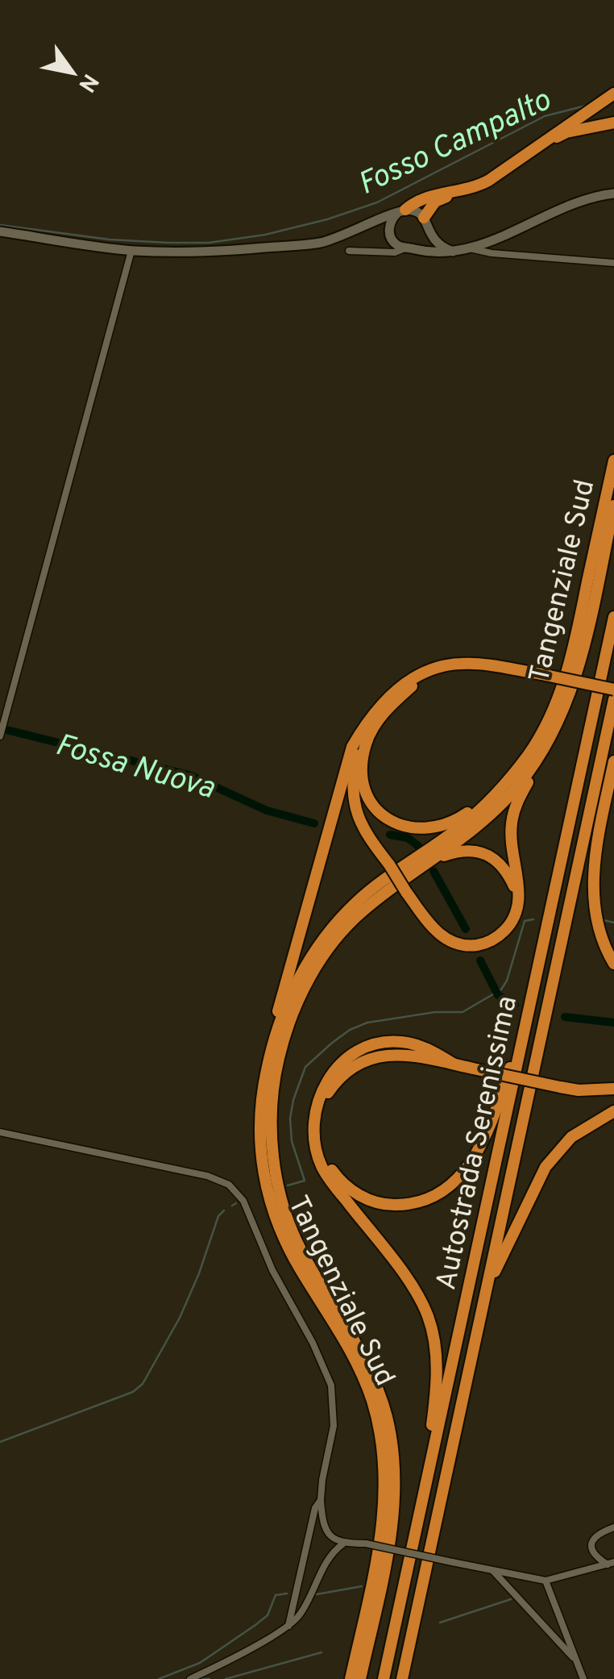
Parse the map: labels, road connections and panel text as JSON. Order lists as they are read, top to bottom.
{
  "streets": {
    "highway": ["Tangenziale Sud", "Autostrada Serenissima"]
  },
  "water": ["Fosso Campalto", "Fossa Nuova"],
  "north": "bottom right"
}
